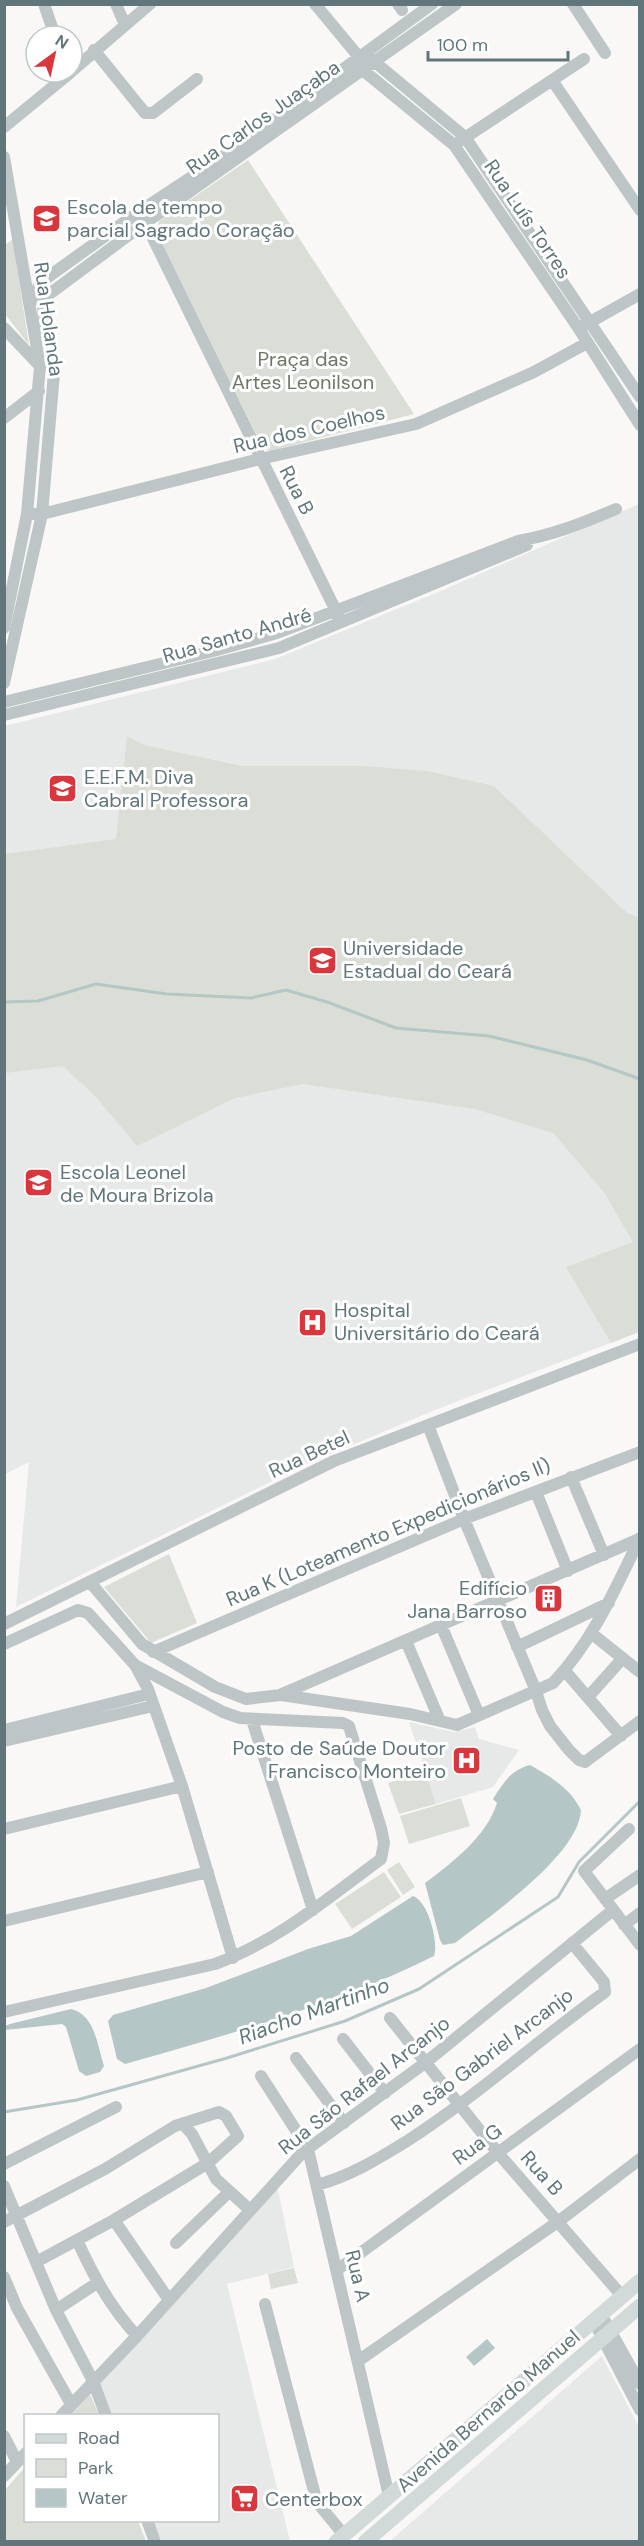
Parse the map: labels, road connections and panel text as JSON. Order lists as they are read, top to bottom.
{
  "streets": {
    "main road": ["Avenida Bernardo Manuel"],
    "street": [
      "Rua Carlos Juaçaba",
      "Rua Luís Torres",
      "Rua Holanda",
      "Rua dos Coelhos",
      "Rua B",
      "Rua Santo André",
      "Rua Betel",
      "Rua K (Loteamento Expedicionários II)",
      "Rua São Gabriel Arcanjo",
      "Rua São Rafael Arcanjo",
      "Rua G",
      "Rua A"
    ]
  },
  "crossings": [
    ["Rua Carlos Juaçaba", "Rua Luís Torres"],
    ["Rua Carlos Juaçaba", "Rua Holanda"],
    ["Rua Carlos Juaçaba", "Rua B"],
    ["Rua Luís Torres", "Rua dos Coelhos"],
    ["Rua Holanda", "Rua dos Coelhos"],
    ["Rua dos Coelhos", "Rua B"],
    ["Rua B", "Rua Santo André"],
    ["Rua B", "Rua São Gabriel Arcanjo"],
    ["Rua B", "Rua São Rafael Arcanjo"],
    ["Rua B", "Rua G"],
    ["Rua B", "Avenida Bernardo Manuel"],
    ["Rua São Gabriel Arcanjo", "Rua São Rafael Arcanjo"],
    ["Rua São Gabriel Arcanjo", "Rua A"],
    ["Rua São Rafael Arcanjo", "Rua A"],
    ["Rua G", "Rua A"],
    ["Rua A", "Avenida Bernardo Manuel"]
  ],
  "water": ["Riacho Martinho"],
  "parks": ["Praça das Artes Leonilson"],
  "places": {
    "school or university": [
      "Escola de tempo parcial Sagrado Coração",
      "E.E.F.M. Diva Cabral Professora",
      "Universidade Estadual do Ceará",
      "Escola Leonel de Moura Brizola"
    ],
    "hospital": ["Hospital Universitário do Ceará", "Posto de Saúde Doutor Francisco Monteiro"],
    "building": ["Edifício Jana Barroso"],
    "supermarket": ["Centerbox"]
  },
  "legend": ["Road", "Park", "Water"],
  "scale_bar": "100 m",
  "north": "top right"
}
